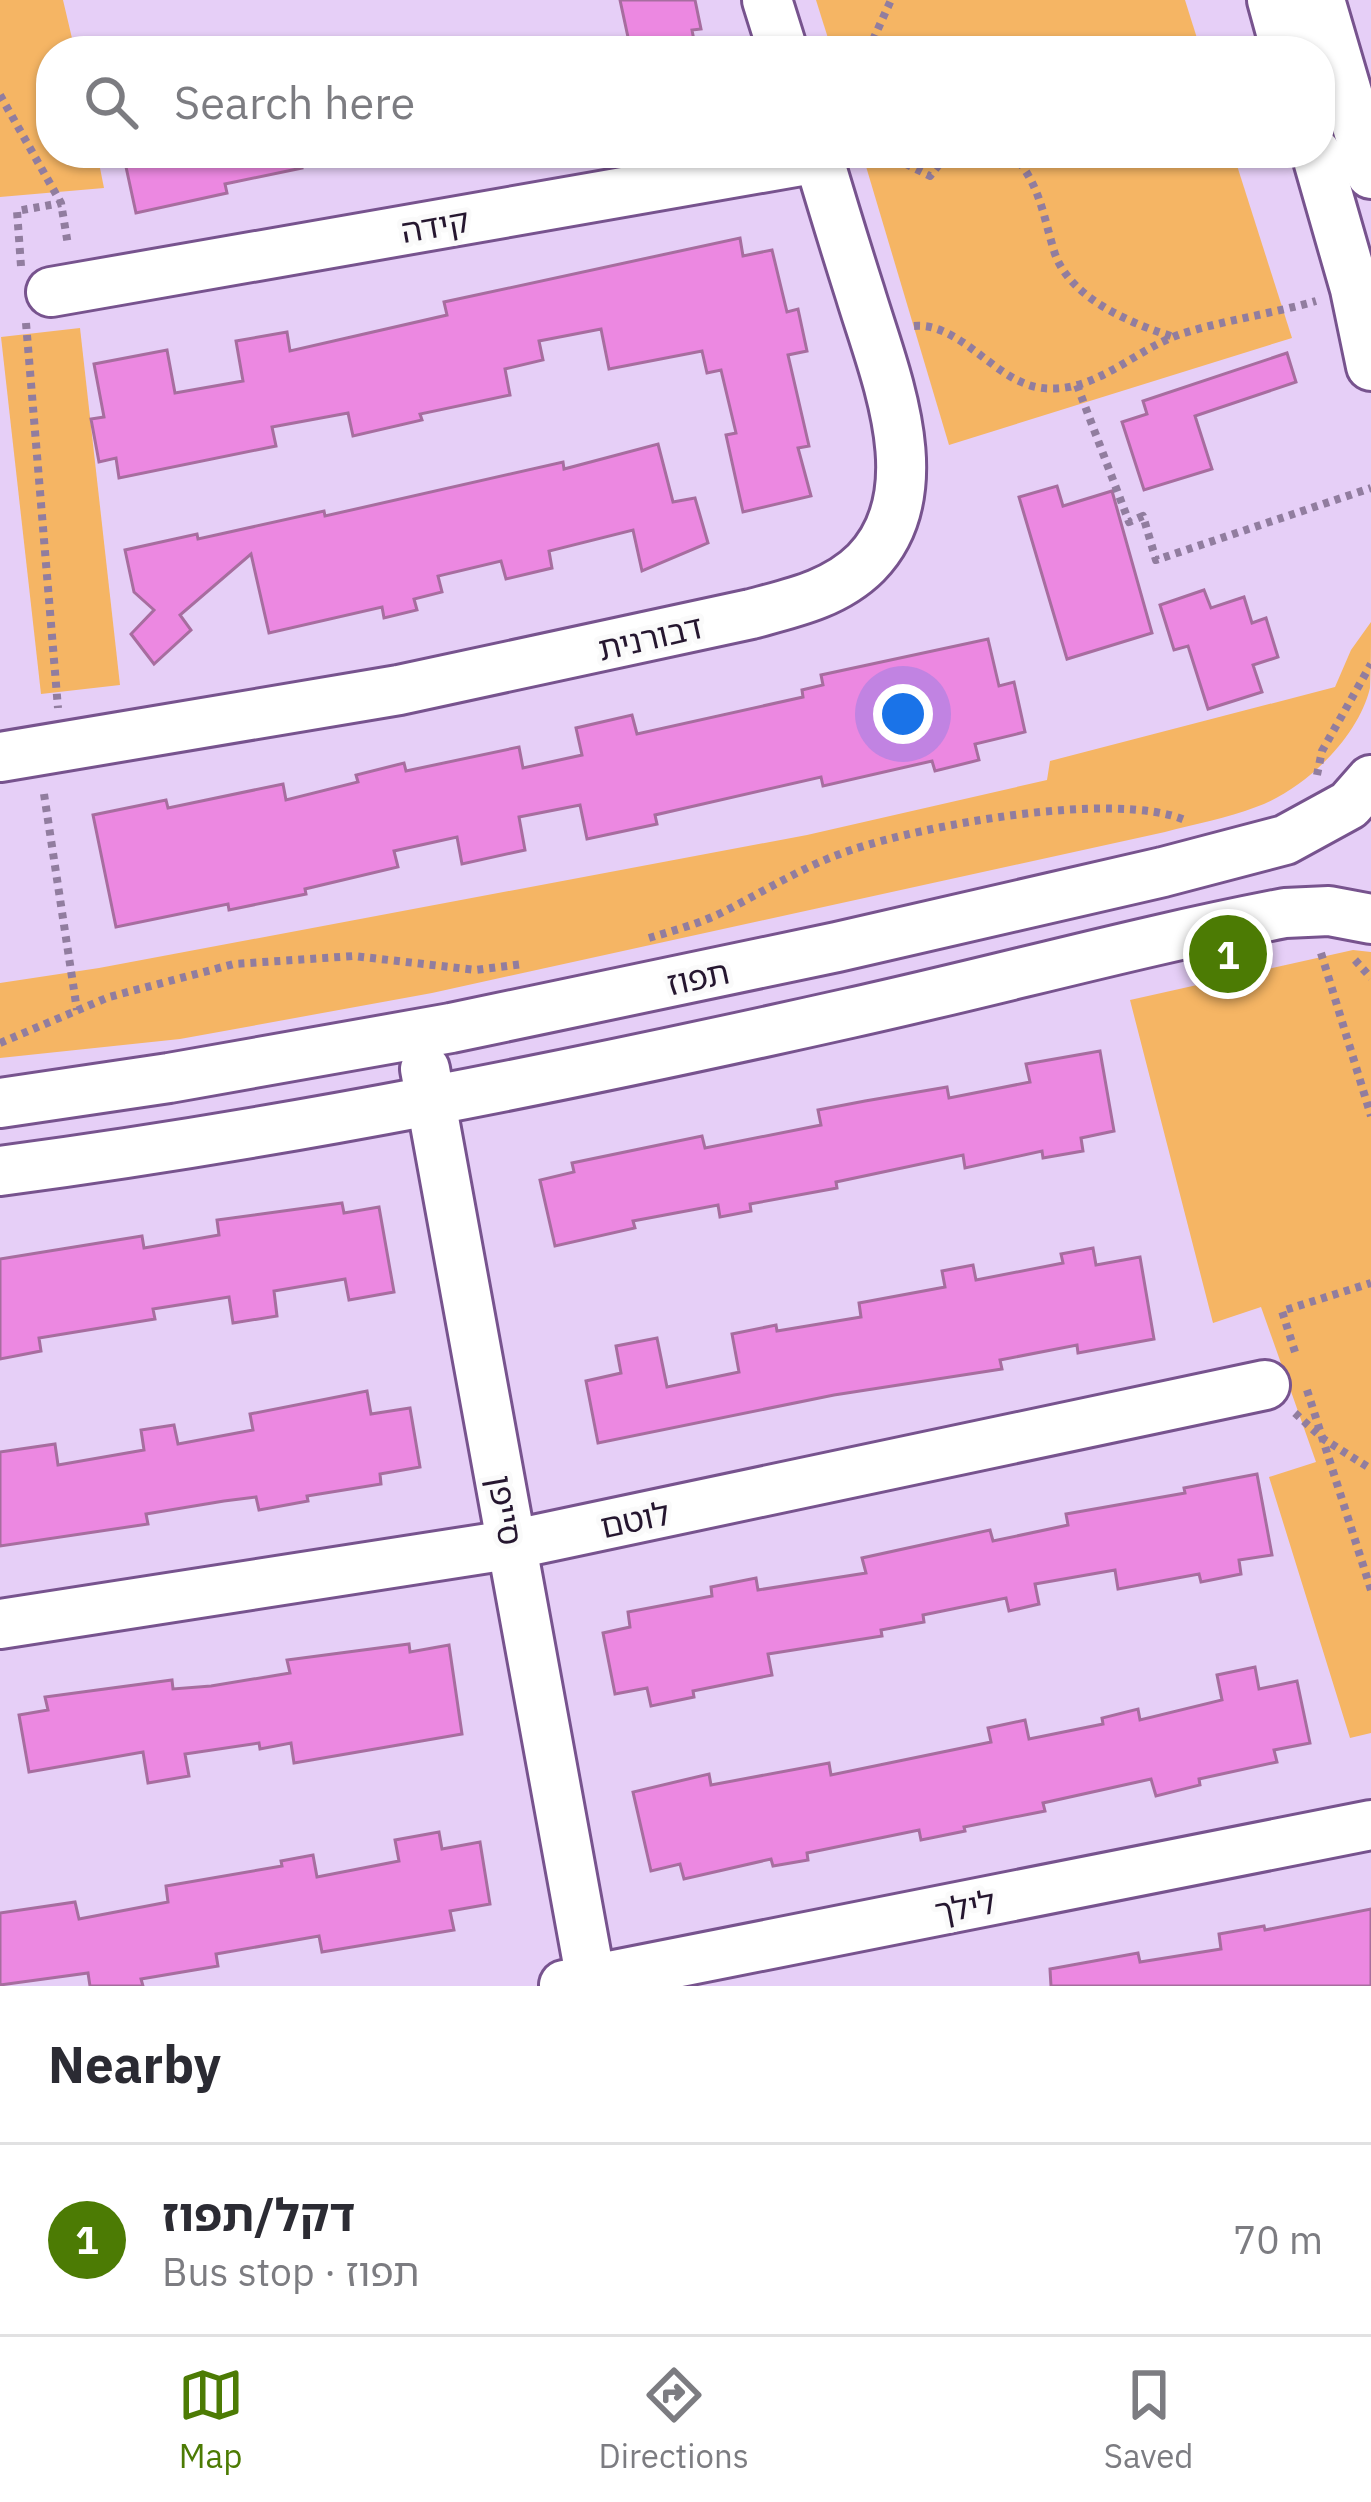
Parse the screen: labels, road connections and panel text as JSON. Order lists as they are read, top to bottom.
{
  "streets": {
    "street": [
      "קידה",
      "דבורנית",
      "תפוז",
      "סייפן",
      "לוטם",
      "לילך"
    ]
  },
  "crossings": [
    ["תפוז", "סייפן"],
    ["סייפן", "לוטם"],
    ["סייפן", "לילך"]
  ],
  "page": {
    "search": "Search here",
    "pins": "1",
    "heading": "Nearby",
    "list": [
      {
        "mark": "1",
        "name": "דקל/תפוז",
        "note": "Bus stop · תפוז",
        "value": "70 m"
      }
    ],
    "nav": ["Map", "Directions", "Saved"]
  }
}
